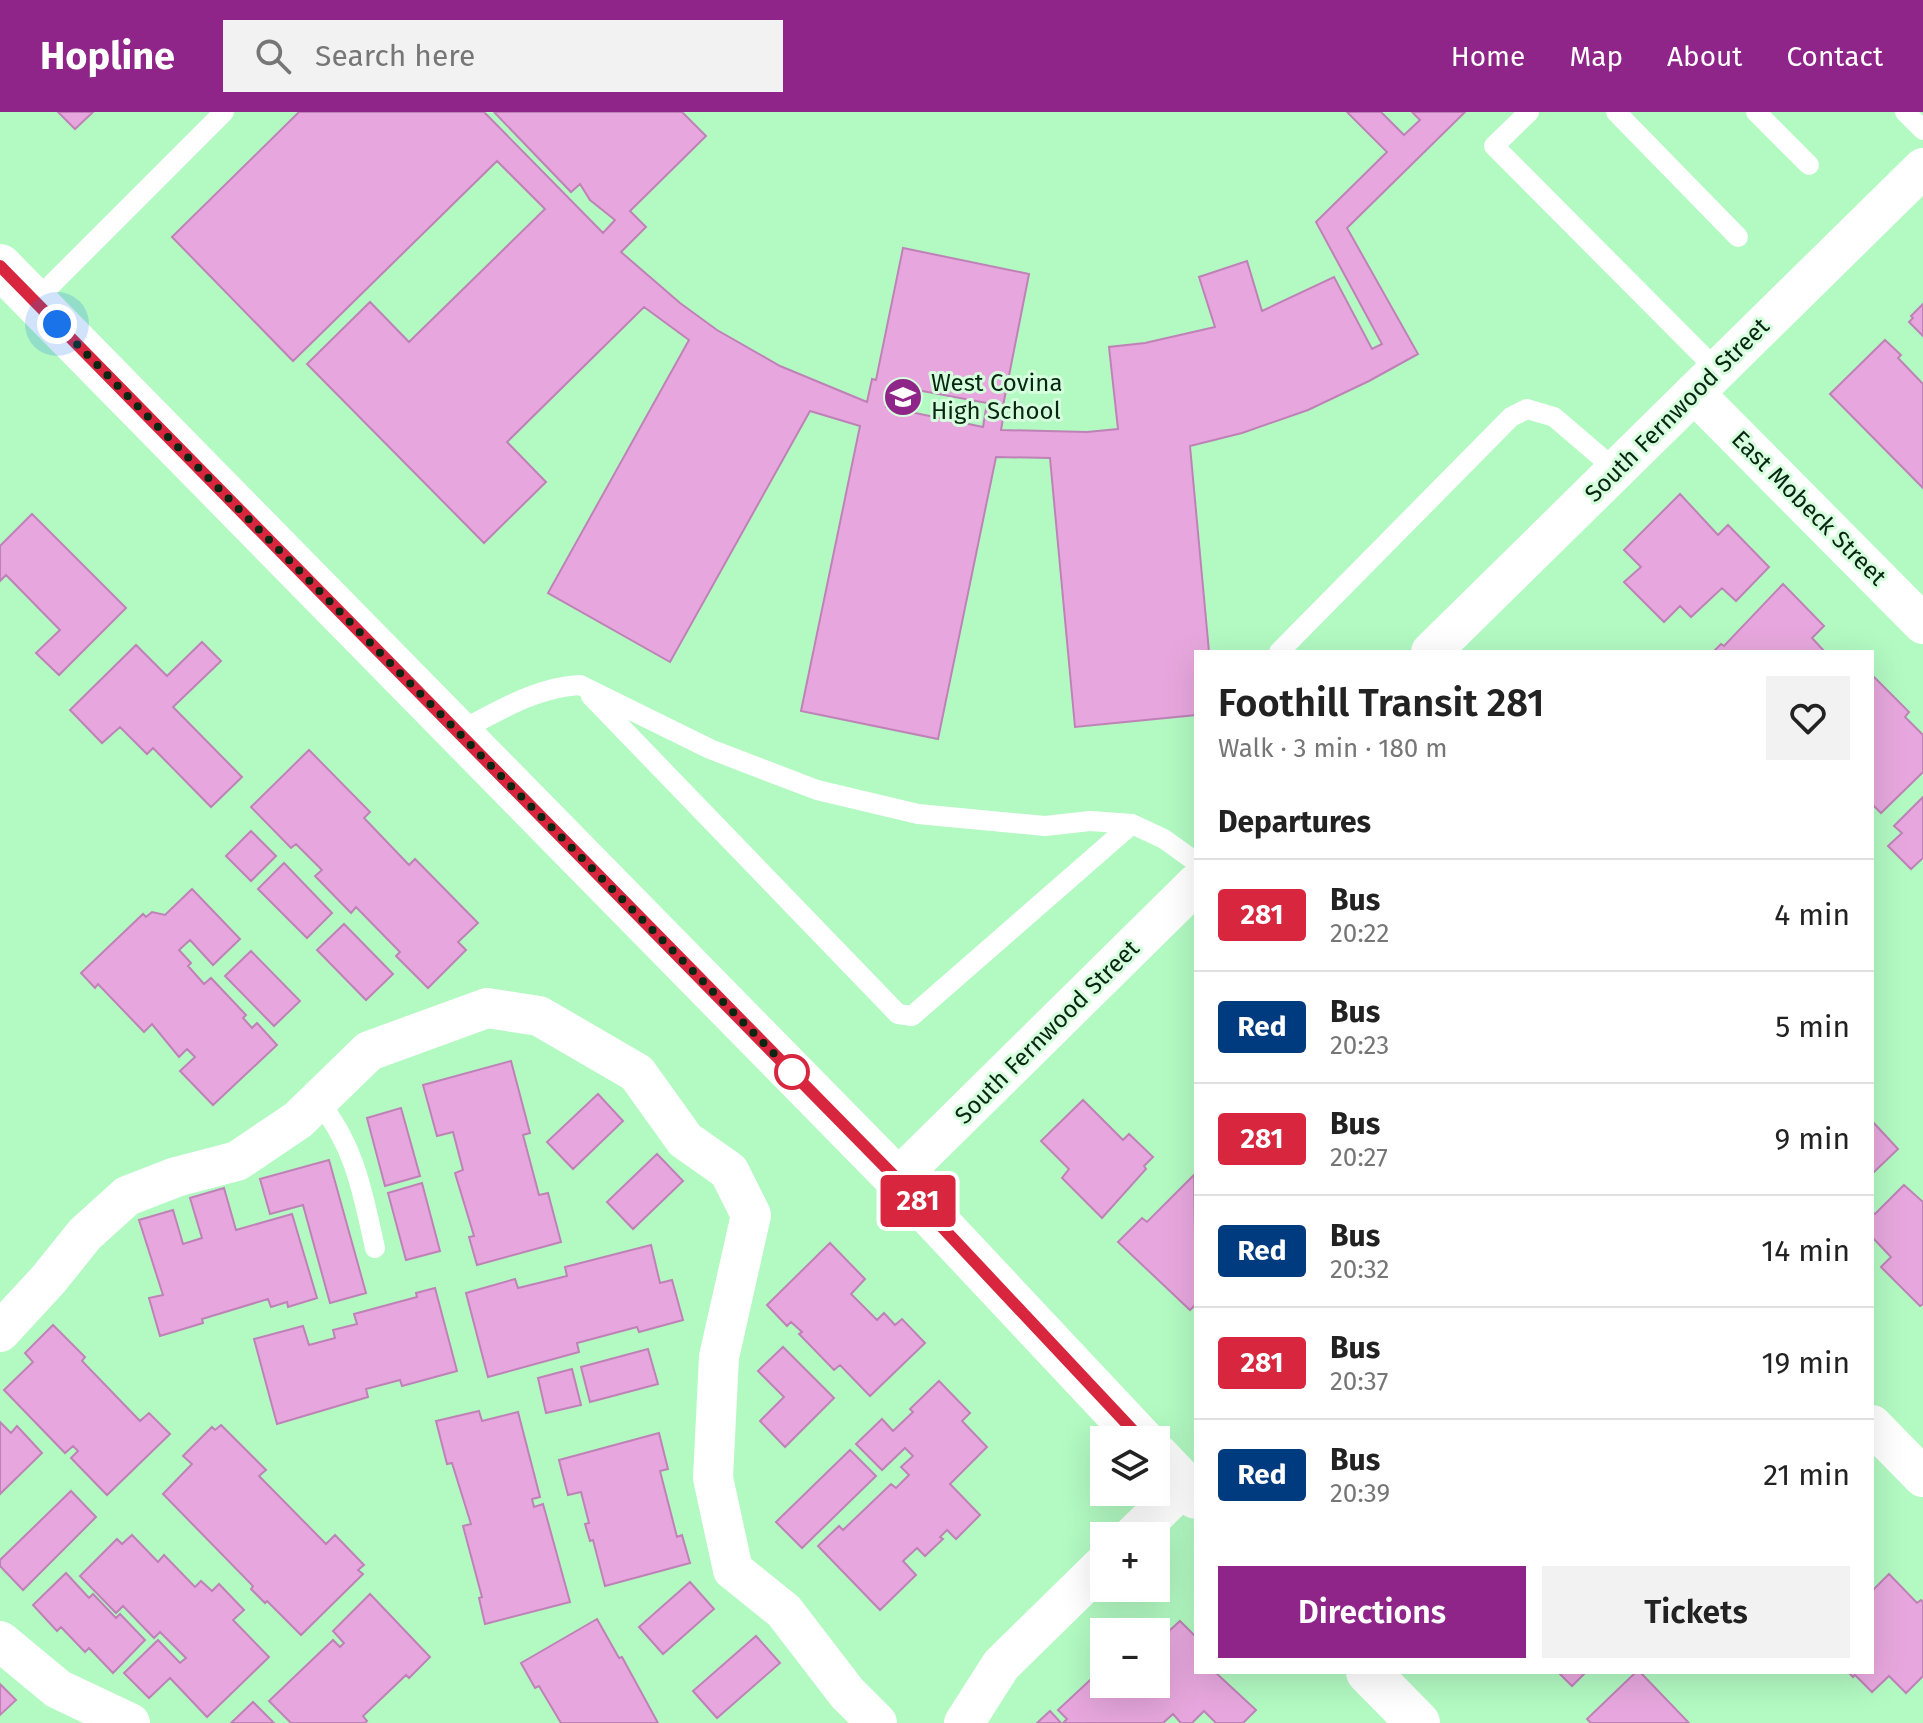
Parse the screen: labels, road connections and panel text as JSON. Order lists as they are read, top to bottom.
{
  "streets": {
    "street": ["South Fernwood Street", "East Mobeck Street"]
  },
  "crossings": [
    ["South Fernwood Street", "East Mobeck Street"]
  ],
  "places": {
    "school or university": ["West Covina High School"]
  },
  "lines": ["bus line 281"],
  "page": {
    "header": "Hopline",
    "search": "Search here",
    "nav": [
      "Home",
      "Map",
      "About",
      "Contact"
    ],
    "on_map": "281",
    "heading": [
      ["Foothill Transit 281", "Walk · 3 min · 180 m"],
      "Departures"
    ],
    "list": [
      {
        "mark": "281",
        "name": "Bus",
        "note": "20:22",
        "value": "4 min"
      },
      {
        "mark": "Red",
        "name": "Bus",
        "note": "20:23",
        "value": "5 min"
      },
      {
        "mark": "281",
        "name": "Bus",
        "note": "20:27",
        "value": "9 min"
      },
      {
        "mark": "Red",
        "name": "Bus",
        "note": "20:32",
        "value": "14 min"
      },
      {
        "mark": "281",
        "name": "Bus",
        "note": "20:37",
        "value": "19 min"
      },
      {
        "mark": "Red",
        "name": "Bus",
        "note": "20:39",
        "value": "21 min"
      }
    ],
    "map_buttons": ["+", "−"],
    "buttons": ["Directions", "Tickets"]
  }
}
